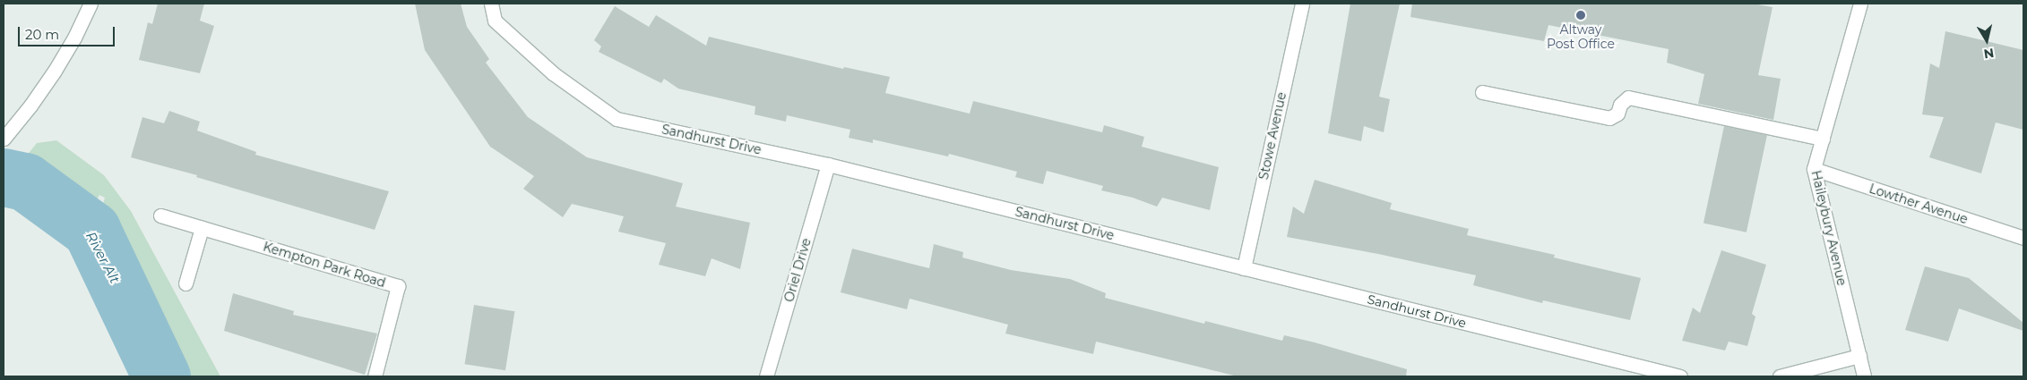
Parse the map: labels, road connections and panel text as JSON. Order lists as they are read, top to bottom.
{
  "streets": {
    "street": [
      "Stowe Avenue",
      "Sandhurst Drive",
      "Lowther Avenue",
      "Haileybury Avenue",
      "Kempton Park Road",
      "Oriel Drive"
    ]
  },
  "crossings": [
    ["Stowe Avenue", "Sandhurst Drive"],
    ["Sandhurst Drive", "Oriel Drive"],
    ["Lowther Avenue", "Haileybury Avenue"]
  ],
  "water": ["River Alt"],
  "places": ["Altway Post Office"],
  "scale_bar": "20 m",
  "north": "bottom"
}
